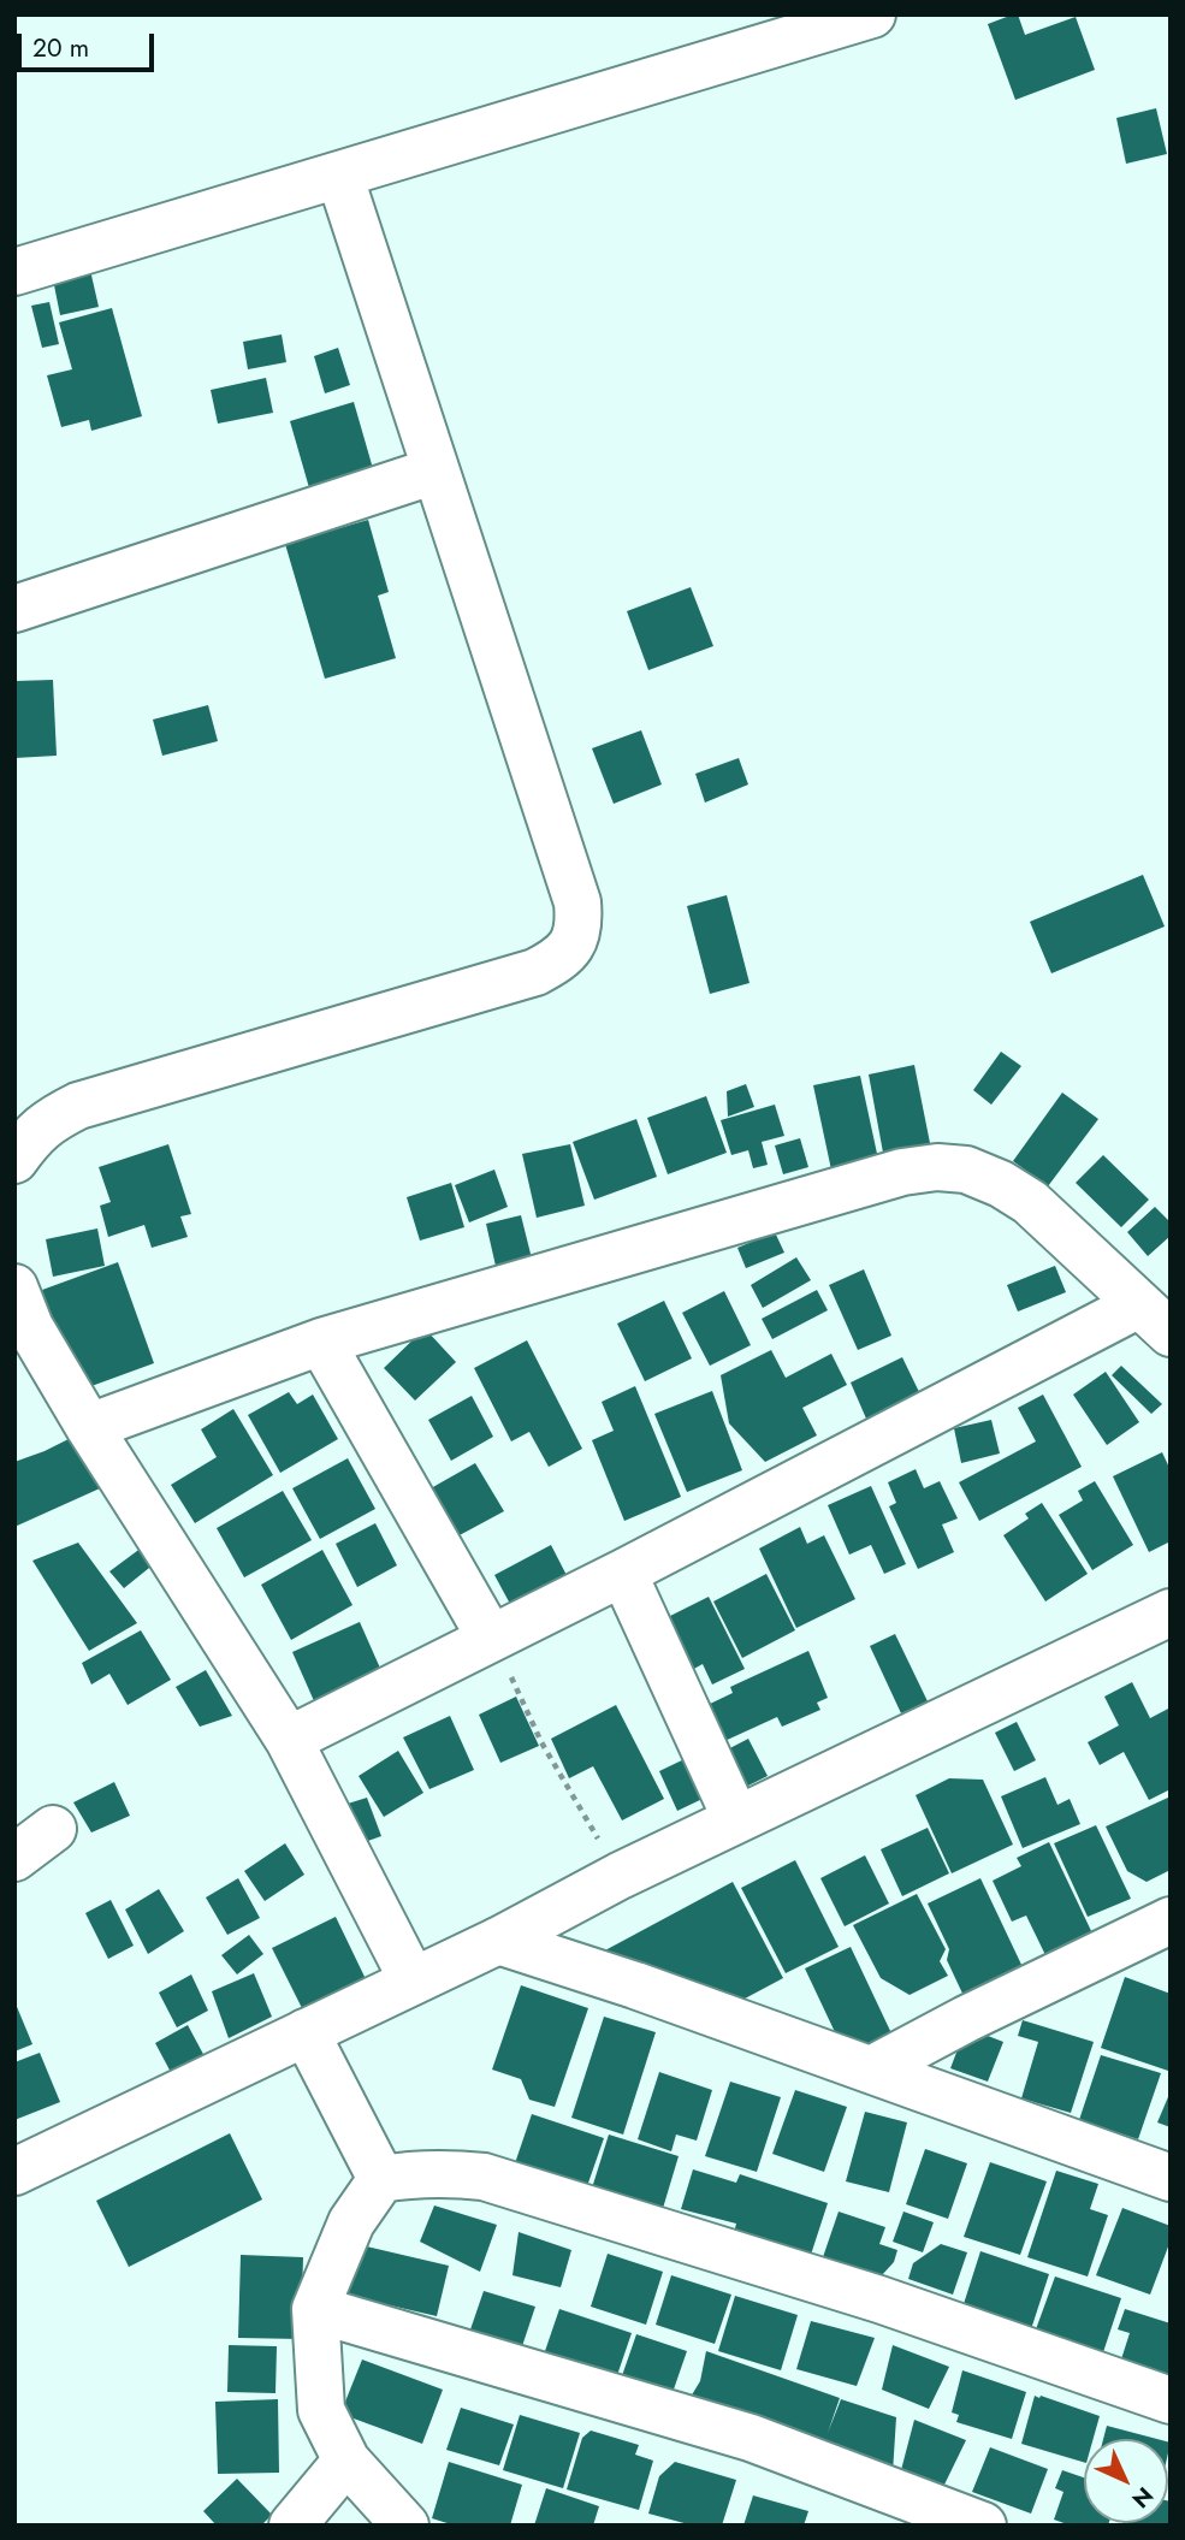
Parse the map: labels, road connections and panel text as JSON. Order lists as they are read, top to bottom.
{
  "scale_bar": "20 m",
  "north": "bottom right"
}
